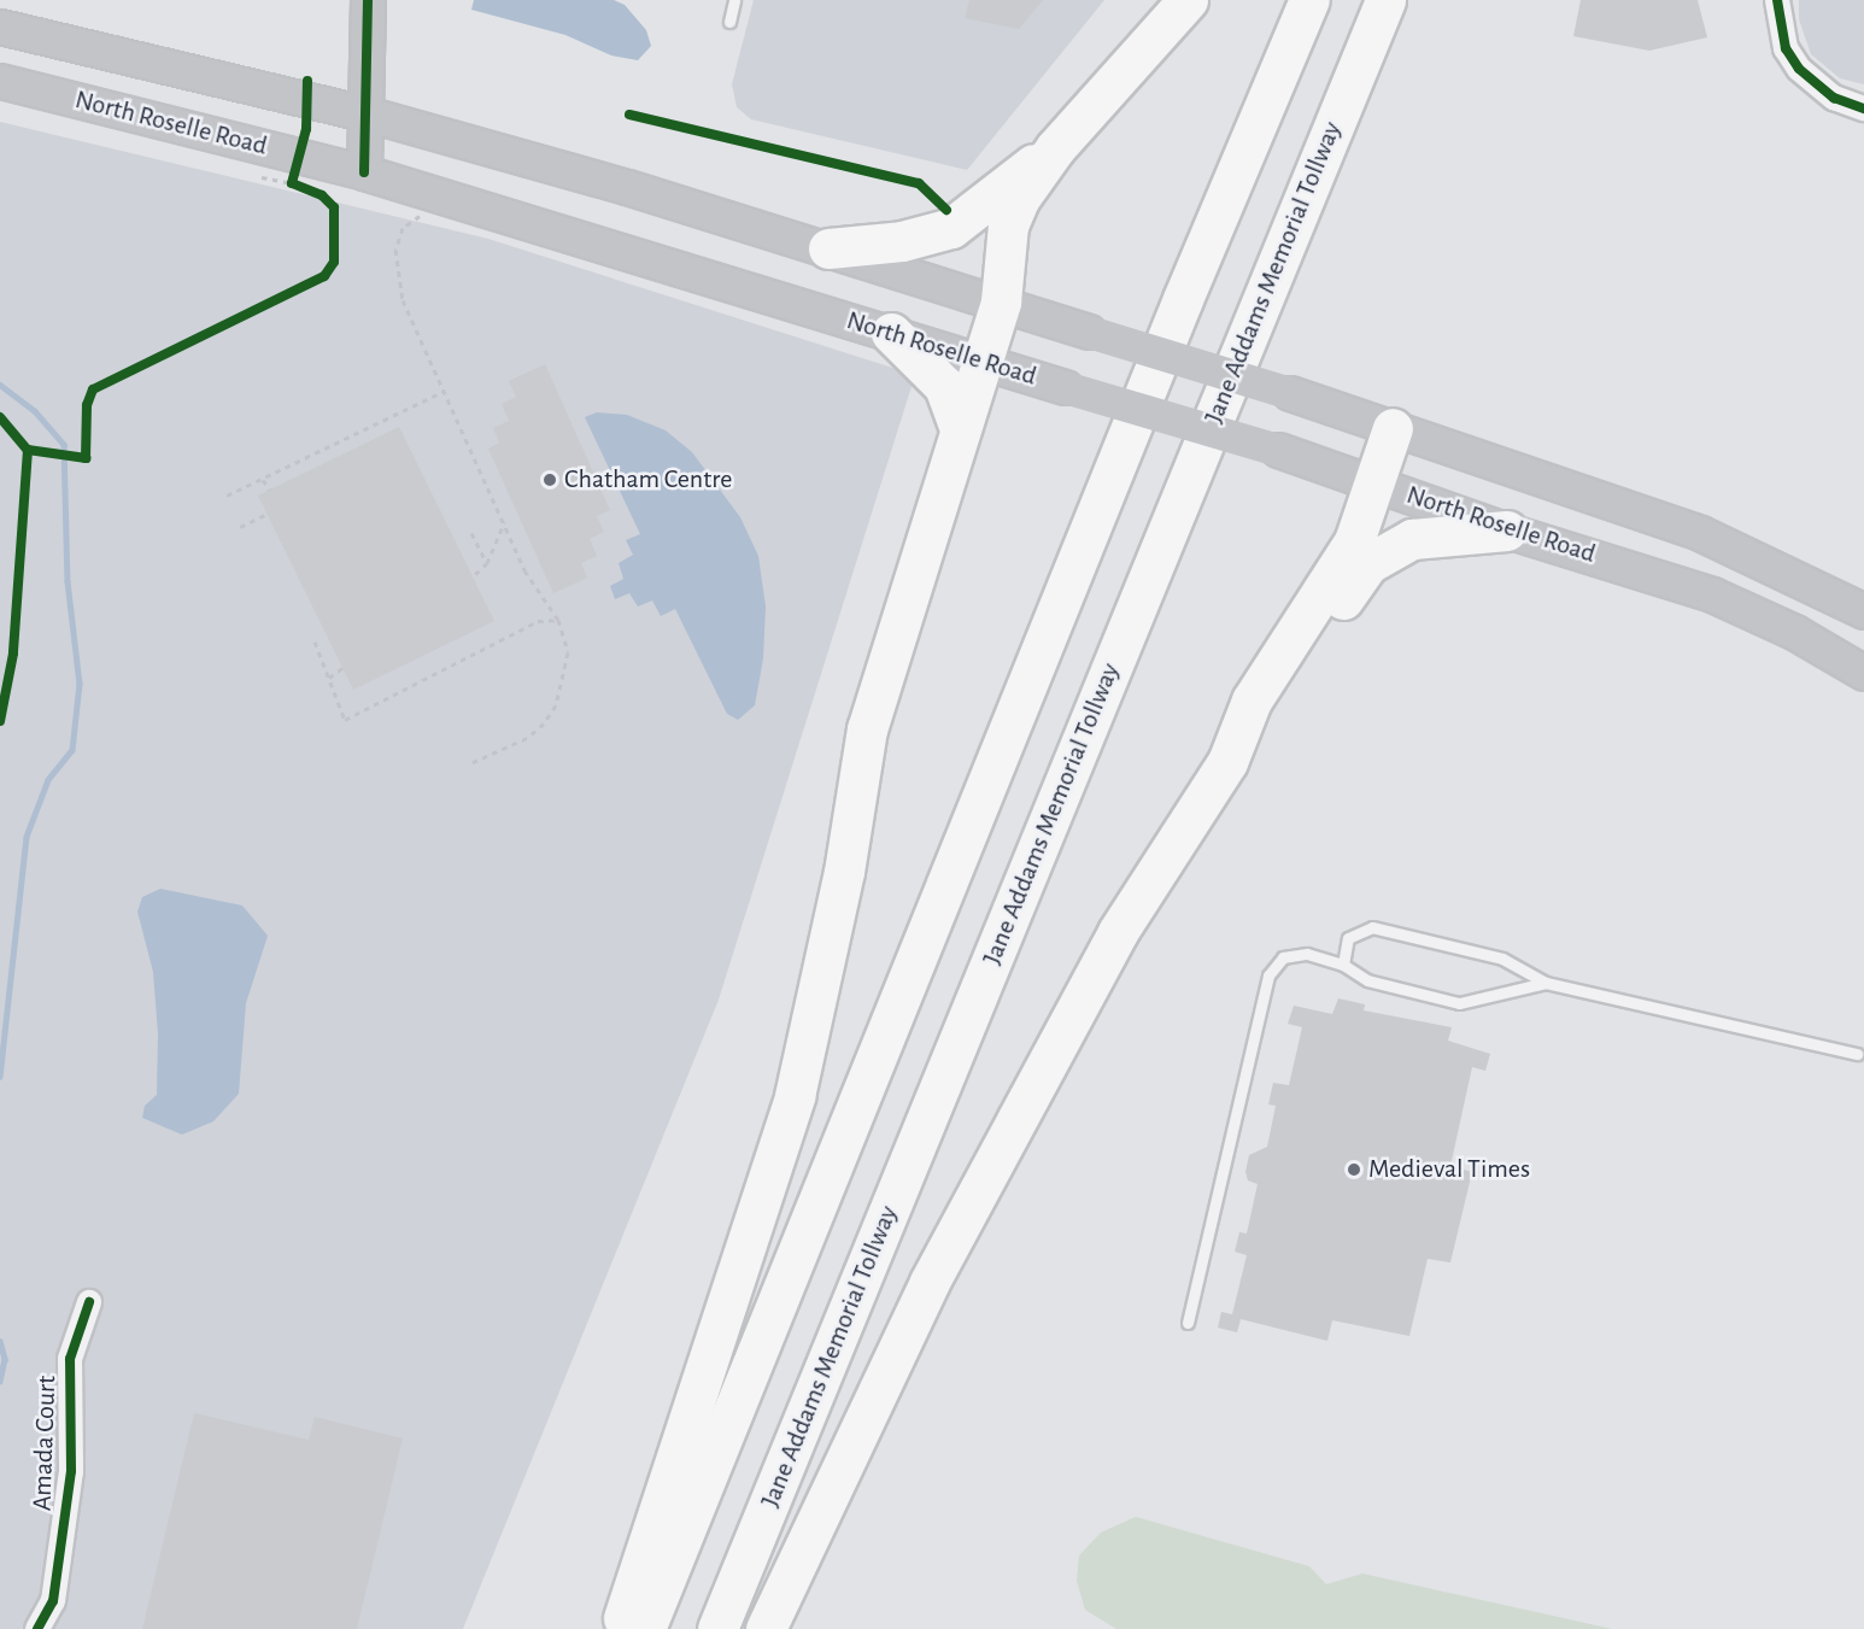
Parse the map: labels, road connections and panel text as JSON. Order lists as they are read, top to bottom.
{
  "streets": {
    "highway": ["Jane Addams Memorial Tollway"],
    "main road": ["North Roselle Road"],
    "street": ["Amada Court"]
  },
  "places": ["Chatham Centre", "Medieval Times"]
}
